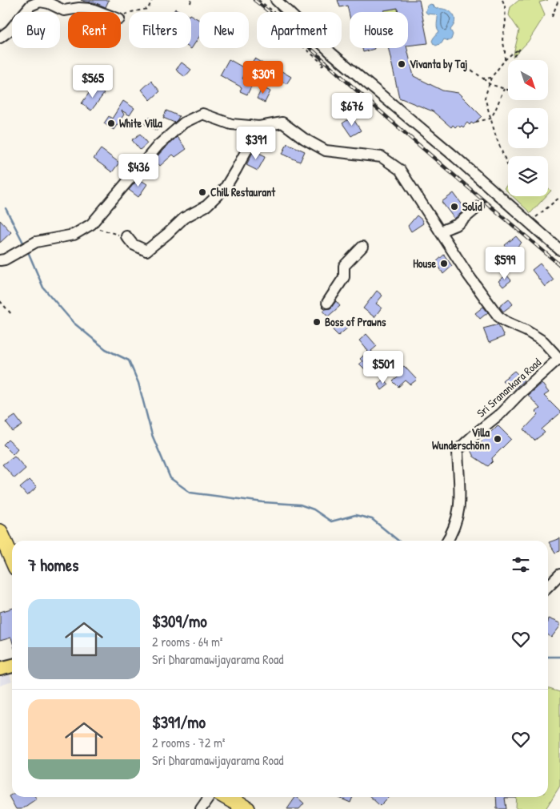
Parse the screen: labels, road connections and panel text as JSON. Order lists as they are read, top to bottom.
{
  "streets": {
    "street": ["Sri Sranankara Road"]
  },
  "places": [
    "Vivanta by Taj",
    "White Villa",
    "Chill Restaurant",
    "Solid",
    "House",
    "Boss of Prawns",
    "Villa Wunderschönn"
  ],
  "north": "bottom right",
  "page": {
    "chip": [
      "Buy",
      "Rent",
      "Filters",
      "New",
      "Apartment",
      "House"
    ],
    "price": [
      "$309",
      "$565",
      "$676",
      "$391",
      "$436",
      "$599",
      "$501"
    ],
    "heading": "7 homes",
    "list": [
      {
        "name": "$309/mo",
        "note": "2 rooms · 64 m² · Sri Dharamawijayarama Road"
      },
      {
        "name": "$391/mo",
        "note": "2 rooms · 72 m² · Sri Dharamawijayarama Road"
      }
    ]
  }
}
